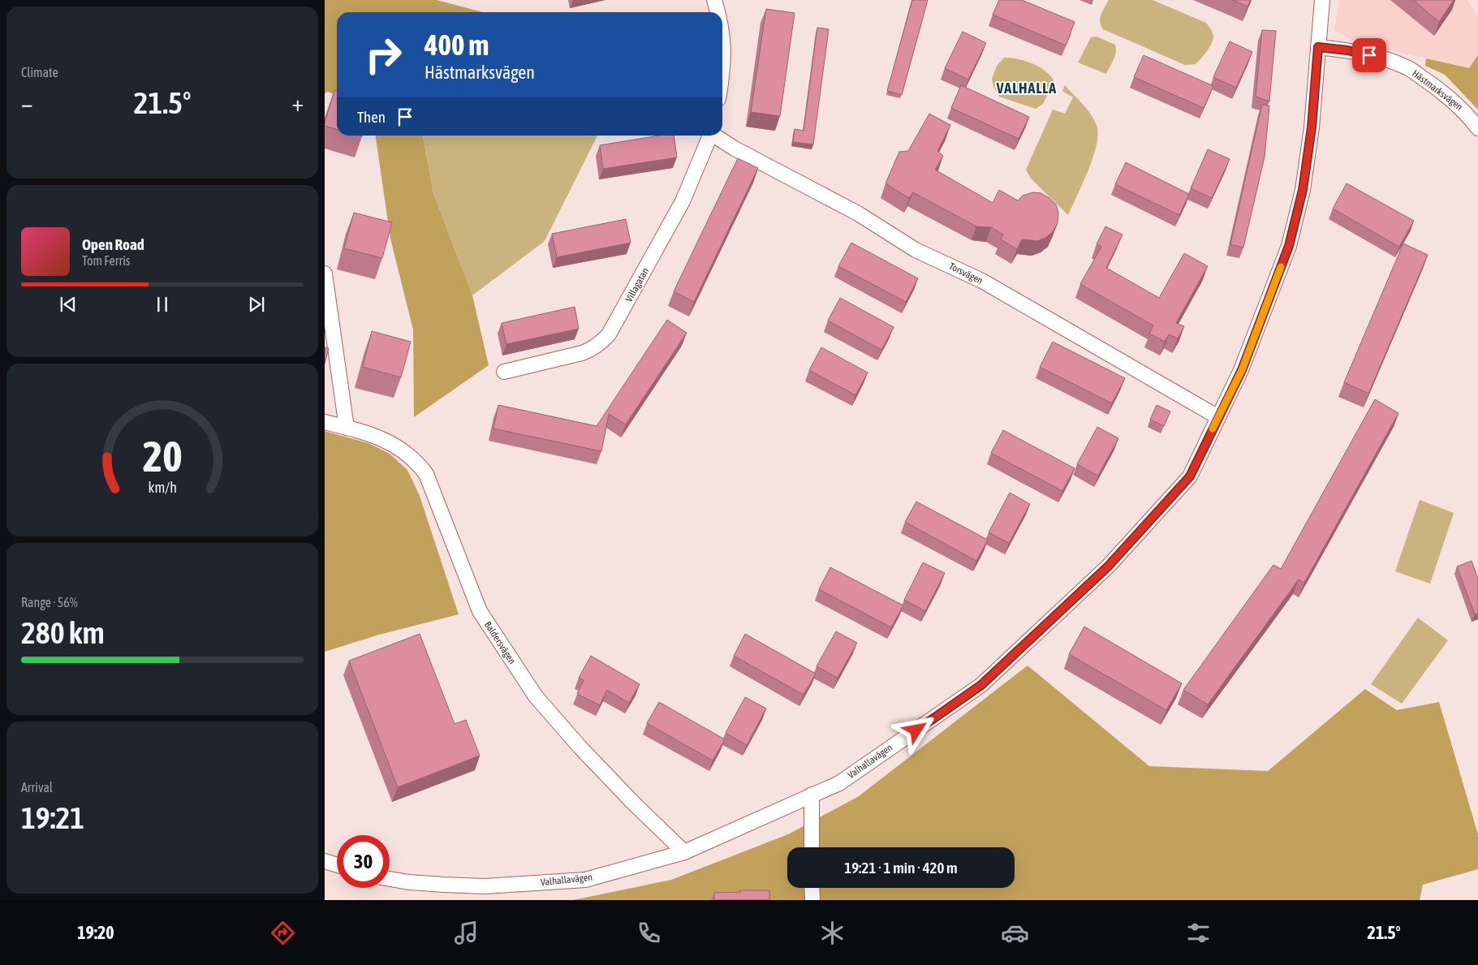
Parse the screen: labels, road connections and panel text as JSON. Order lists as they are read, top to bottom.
{
  "streets": {
    "street": [
      "Hästmarksvägen",
      "Torsvägen",
      "Villagatan",
      "Baldersvägen",
      "Valhallavägen"
    ]
  },
  "crossings": [
    ["Hästmarksvägen", "Valhallavägen"],
    ["Torsvägen", "Valhallavägen"],
    ["Baldersvägen", "Valhallavägen"]
  ],
  "districts": ["VALHALLA"],
  "page": {
    "tile": [
      "Climate",
      ["Range · 56%", "280 km"],
      ["Arrival", "19:21"]
    ],
    "turn": ["400 m", "Hästmarksvägen"],
    "heat": ["−", "21.5°", "+"],
    "then": "Then",
    "song": ["Open Road", "Tom Ferris"],
    "limit": "30",
    "trip": "19:21 · 1 min · 420 m",
    "tabs": ["19:20", "21.5°"],
    "gauge": ["20", "km/h"]
  }
}
